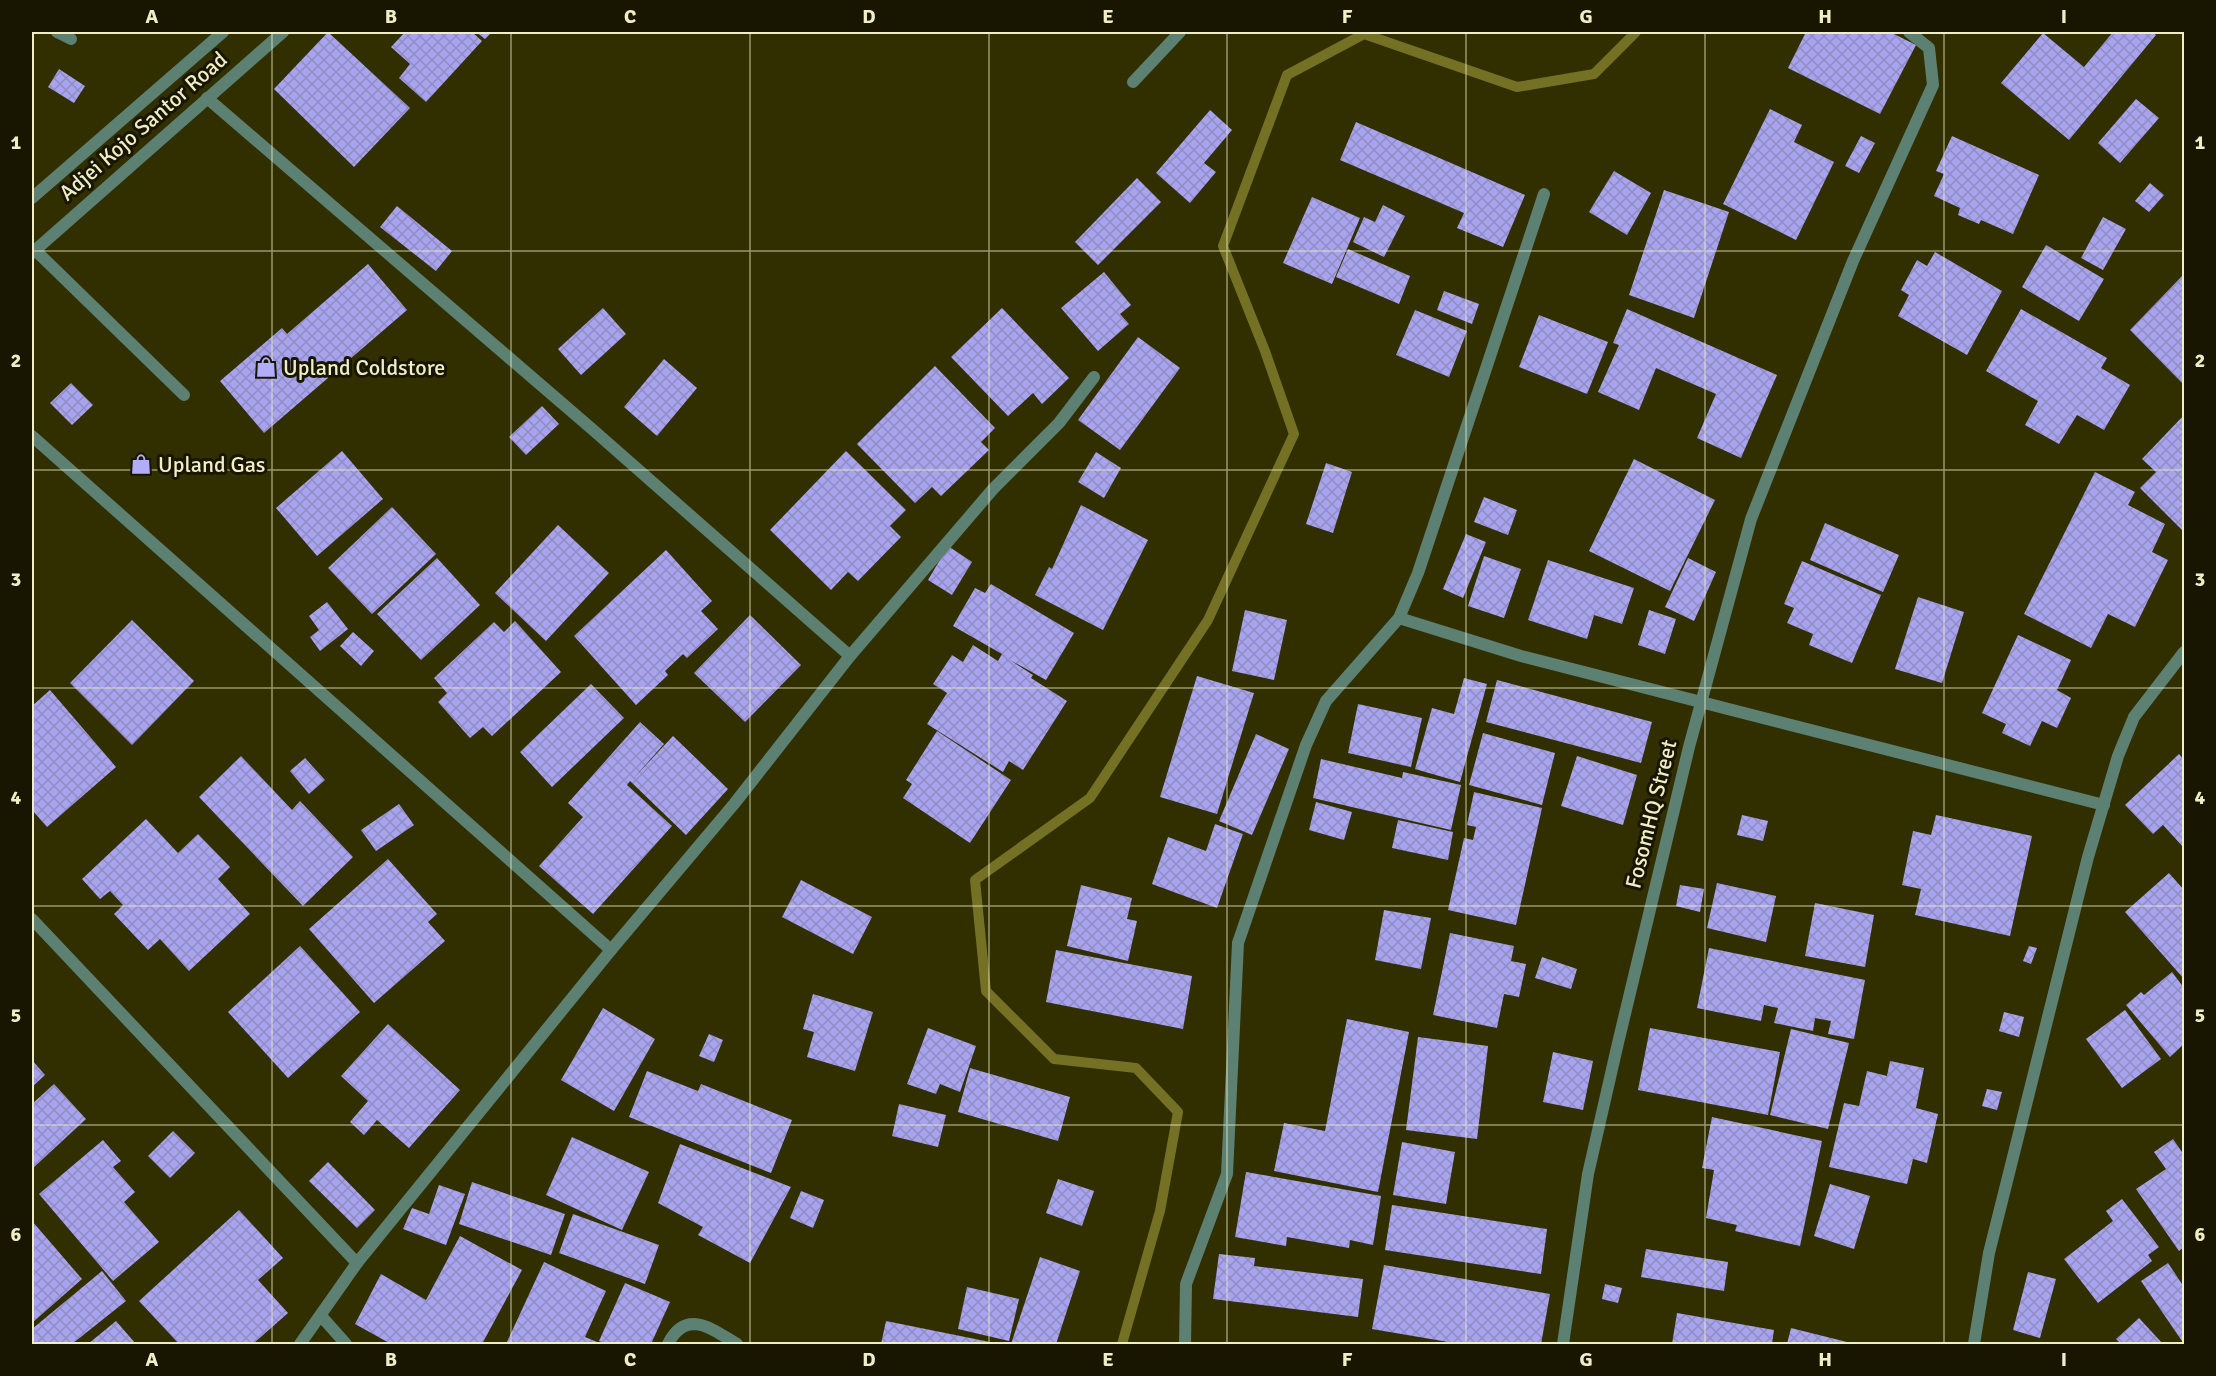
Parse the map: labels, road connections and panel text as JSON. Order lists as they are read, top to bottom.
{
  "streets": {
    "street": ["Adjei Kojo Santor Road", "FosomHQ Street"]
  },
  "places": {
    "shop": ["Upland Coldstore", "Upland Gas"]
  },
  "grid": {
    "columns": [
      "A",
      "B",
      "C",
      "D",
      "E",
      "F",
      "G",
      "H",
      "I"
    ],
    "rows": [
      "1",
      "2",
      "3",
      "4",
      "5",
      "6"
    ]
  }
}
